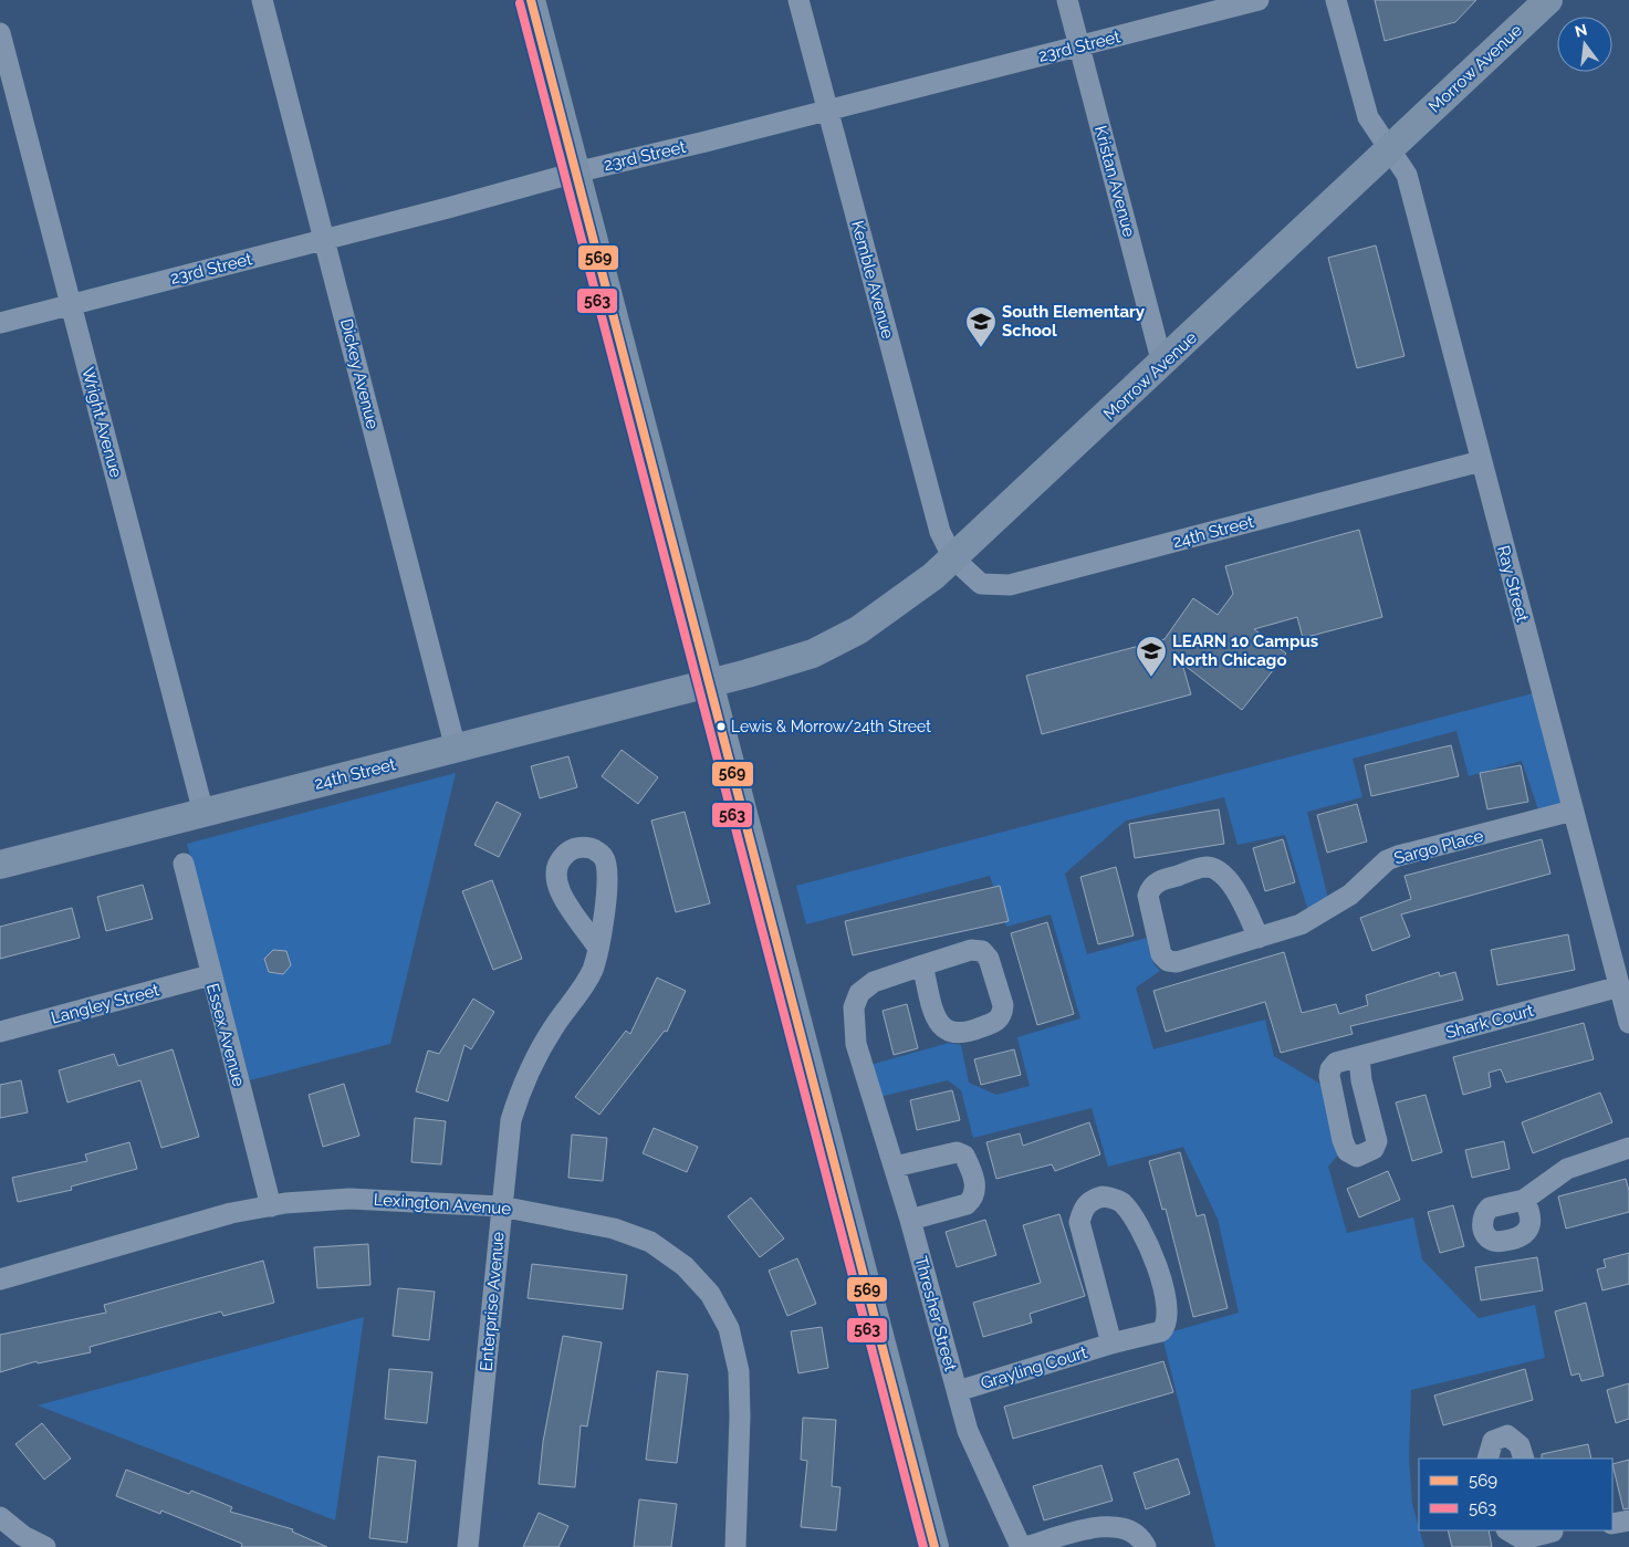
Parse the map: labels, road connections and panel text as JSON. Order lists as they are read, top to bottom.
{
  "streets": {
    "street": [
      "23rd Street",
      "Morrow Avenue",
      "Kristan Avenue",
      "Kemble Avenue",
      "Dickey Avenue",
      "Wright Avenue",
      "24th Street",
      "Ray Street",
      "Sargo Place",
      "Langley Street",
      "Shark Court",
      "Essex Avenue",
      "Lexington Avenue",
      "Enterprise Avenue",
      "Thresher Street",
      "Grayling Court"
    ]
  },
  "crossings": [
    ["23rd Street", "Kristan Avenue"],
    ["23rd Street", "Kemble Avenue"],
    ["23rd Street", "Dickey Avenue"],
    ["23rd Street", "Wright Avenue"],
    ["Morrow Avenue", "Kristan Avenue"],
    ["Morrow Avenue", "Kemble Avenue"],
    ["Morrow Avenue", "24th Street"],
    ["Morrow Avenue", "Ray Street"],
    ["Kemble Avenue", "24th Street"],
    ["Dickey Avenue", "24th Street"],
    ["Wright Avenue", "24th Street"],
    ["24th Street", "Ray Street"],
    ["Ray Street", "Sargo Place"],
    ["Ray Street", "Shark Court"],
    ["Langley Street", "Essex Avenue"],
    ["Essex Avenue", "Lexington Avenue"],
    ["Lexington Avenue", "Enterprise Avenue"],
    ["Thresher Street", "Grayling Court"]
  ],
  "places": {
    "school or university": ["South Elementary School", "LEARN 10 Campus North Chicago"],
    "other": ["Lewis & Morrow/24th Street"]
  },
  "lines": ["transit line 569", "transit line 563"],
  "legend": ["569", "563"],
  "north": "top"
}
